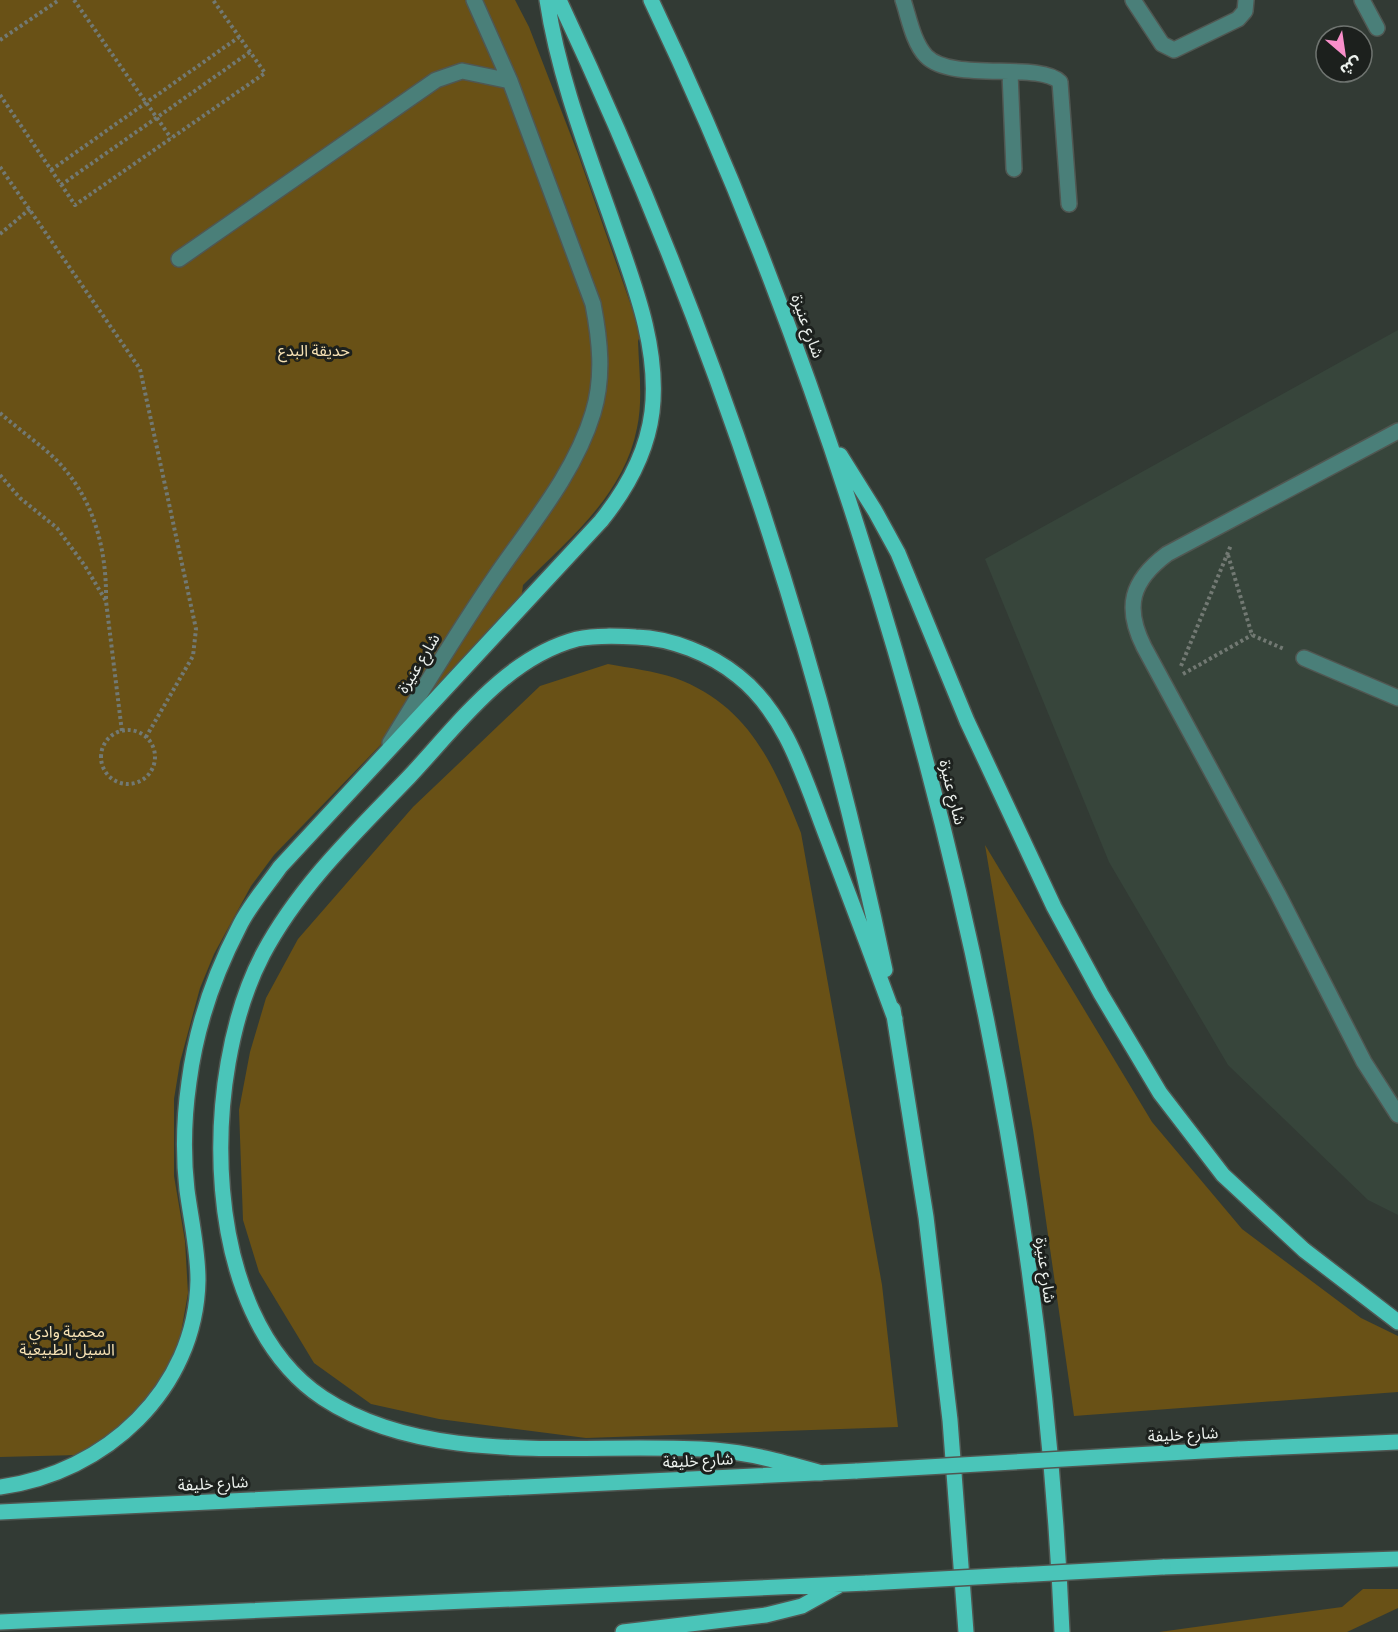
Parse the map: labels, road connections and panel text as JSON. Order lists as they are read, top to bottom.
{
  "streets": {
    "main road": ["شارع عنيزة", "شارع خليفة"]
  },
  "parks": ["حديقة البدع", "محمية وادي السيل الطبيعية"],
  "north": "bottom right"
}
